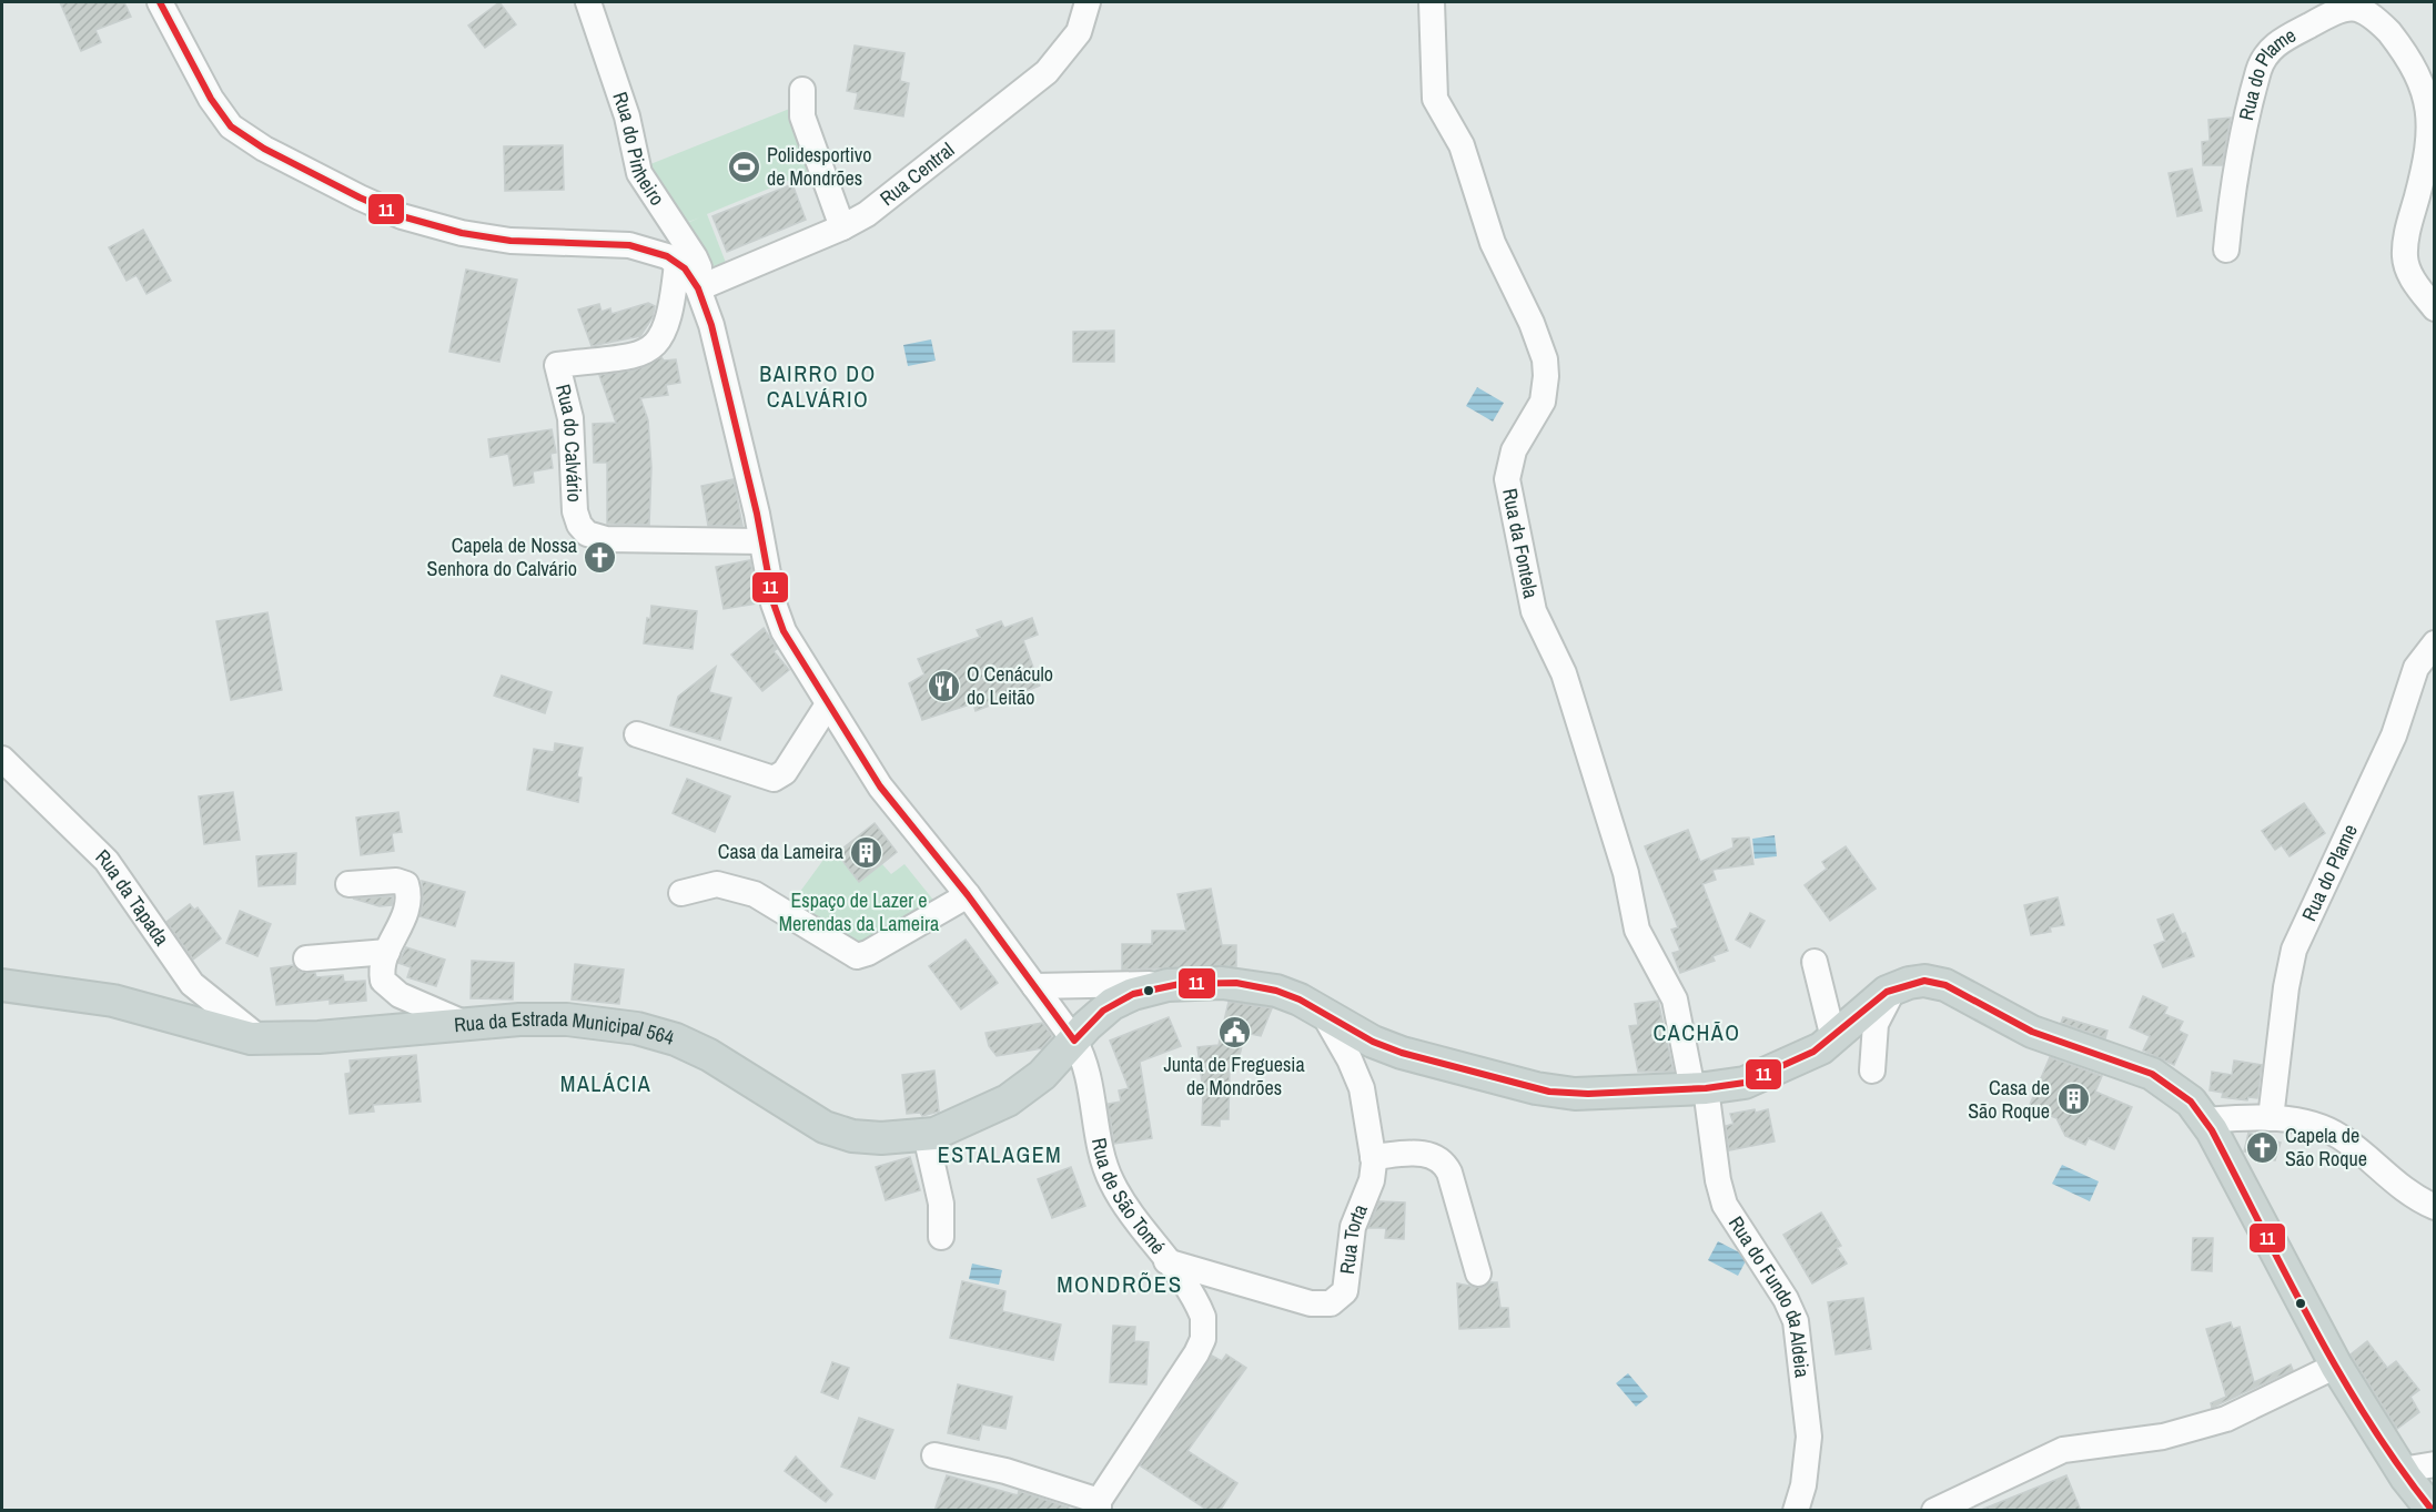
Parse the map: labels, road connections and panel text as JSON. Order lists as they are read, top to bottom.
{
  "streets": {
    "main road": ["Rua da Estrada Municipal 564"],
    "street": [
      "Rua do Plame",
      "Rua do Pinheiro",
      "Rua Central",
      "Rua do Calvário",
      "Rua da Fontela",
      "Rua da Tapada",
      "Rua de São Tomé",
      "Rua Torta",
      "Rua do Fundo da Aldeia"
    ]
  },
  "crossings": [
    ["Rua do Pinheiro", "Rua Central"],
    ["Rua do Pinheiro", "Rua de São Tomé"],
    ["Rua Central", "Rua de São Tomé"],
    ["Rua do Calvário", "Rua de São Tomé"],
    ["Rua da Fontela", "Rua do Fundo da Aldeia"],
    ["Rua da Tapada", "Rua da Estrada Municipal 564"],
    ["Rua da Estrada Municipal 564", "Rua de São Tomé"],
    ["Rua de São Tomé", "Rua Torta"]
  ],
  "districts": [
    "BAIRRO DO CALVÁRIO",
    "CACHÃO",
    "MALÁCIA",
    "ESTALAGEM",
    "MONDRÕES"
  ],
  "parks": ["Espaço de Lazer e Merendas da Lameira"],
  "places": {
    "sports": ["Polidesportivo de Mondrões"],
    "church": ["Capela de Nossa Senhora do Calvário", "Capela de São Roque"],
    "restaurant": ["O Cenáculo do Leitão"],
    "building": ["Casa da Lameira", "Casa de São Roque"],
    "public building": ["Junta de Freguesia de Mondrões"]
  },
  "lines": ["transit line 11"]
}
